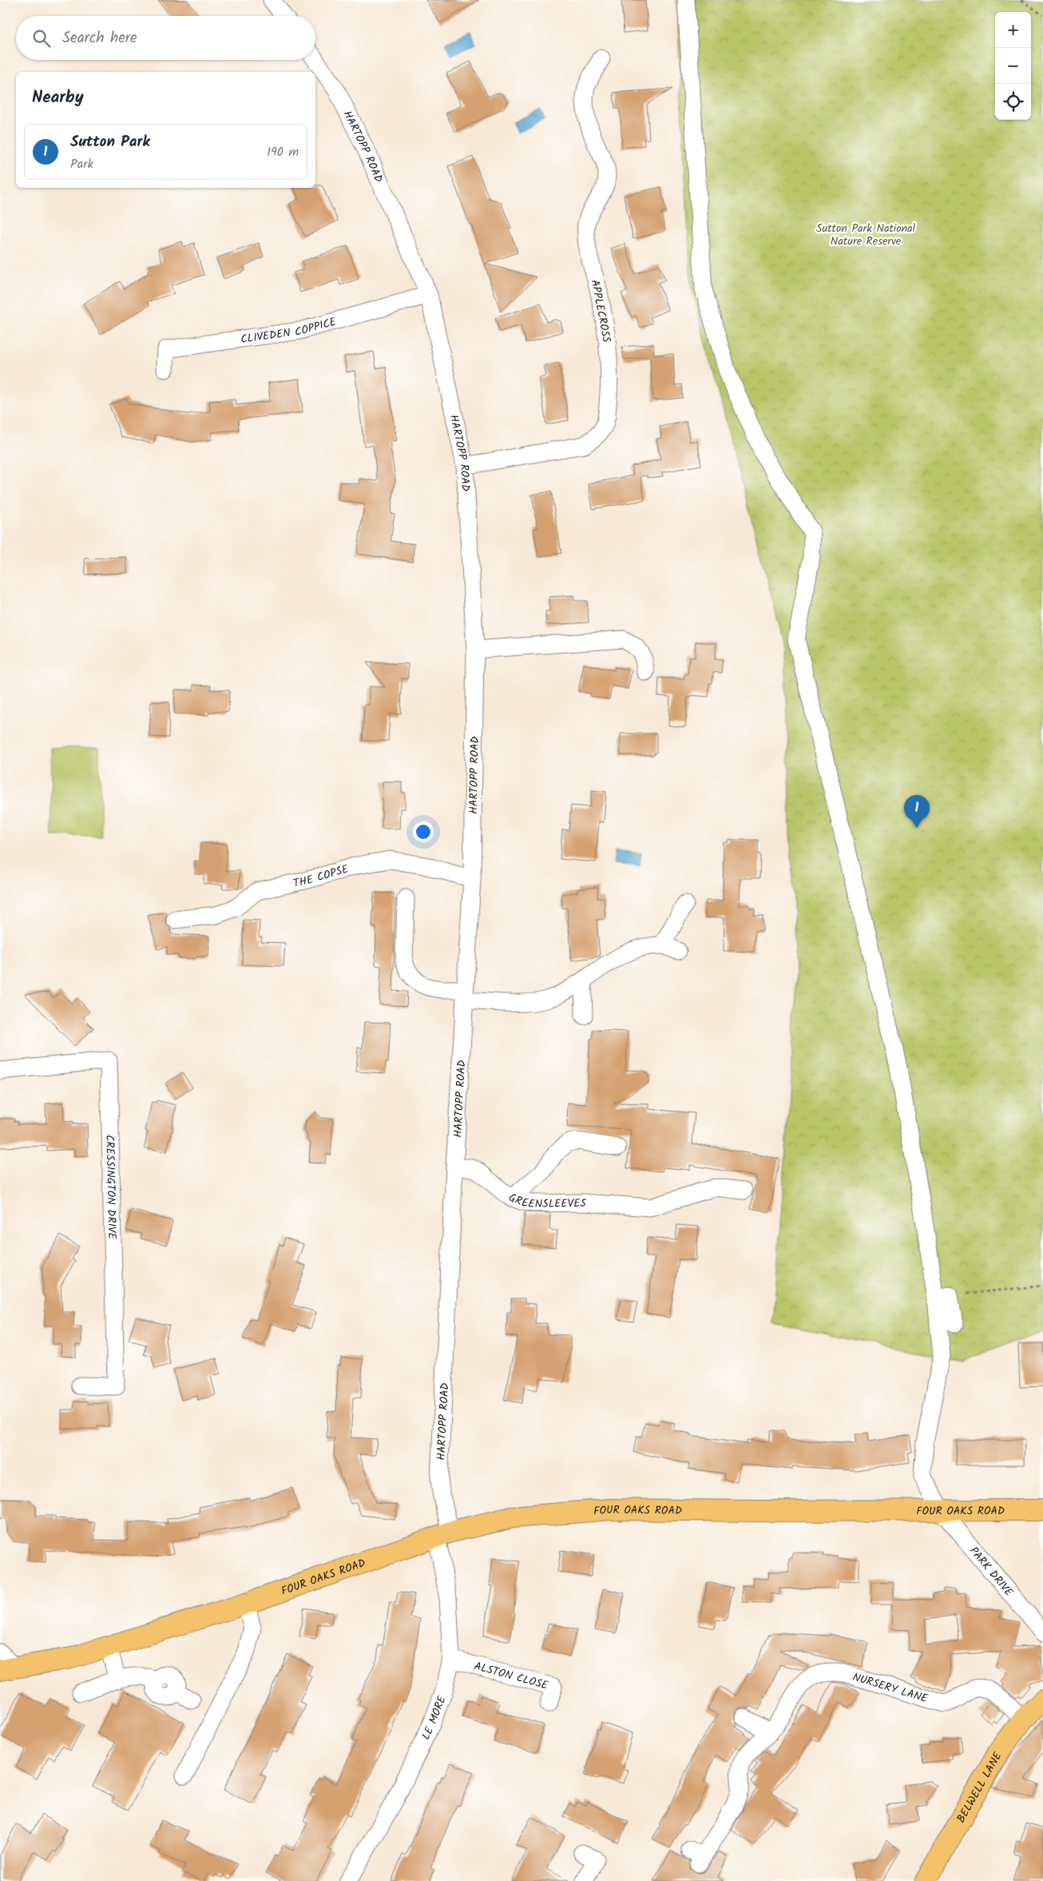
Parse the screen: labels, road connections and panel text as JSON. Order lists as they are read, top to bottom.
{
  "streets": {
    "main road": ["FOUR OAKS ROAD", "BELWELL LANE"],
    "street": [
      "HARTOPP ROAD",
      "APPLECROSS",
      "CLIVEDEN COPPICE",
      "THE COPSE",
      "CRESSINGTON DRIVE",
      "GREENSLEEVES",
      "PARK DRIVE",
      "ALSTON CLOSE",
      "NURSERY LANE",
      "LE MORE"
    ]
  },
  "crossings": [
    ["HARTOPP ROAD", "APPLECROSS"],
    ["HARTOPP ROAD", "CLIVEDEN COPPICE"],
    ["HARTOPP ROAD", "THE COPSE"],
    ["HARTOPP ROAD", "GREENSLEEVES"],
    ["HARTOPP ROAD", "FOUR OAKS ROAD"],
    ["HARTOPP ROAD", "LE MORE"],
    ["FOUR OAKS ROAD", "PARK DRIVE"],
    ["FOUR OAKS ROAD", "LE MORE"],
    ["ALSTON CLOSE", "LE MORE"],
    ["NURSERY LANE", "BELWELL LANE"]
  ],
  "parks": ["Sutton Park National Nature Reserve"],
  "page": {
    "map_buttons": ["+", "−"],
    "search": "Search here",
    "heading": "Nearby",
    "list": [
      {
        "mark": "1",
        "name": "Sutton Park",
        "note": "Park",
        "value": "190 m"
      }
    ],
    "pins": "1"
  }
}
